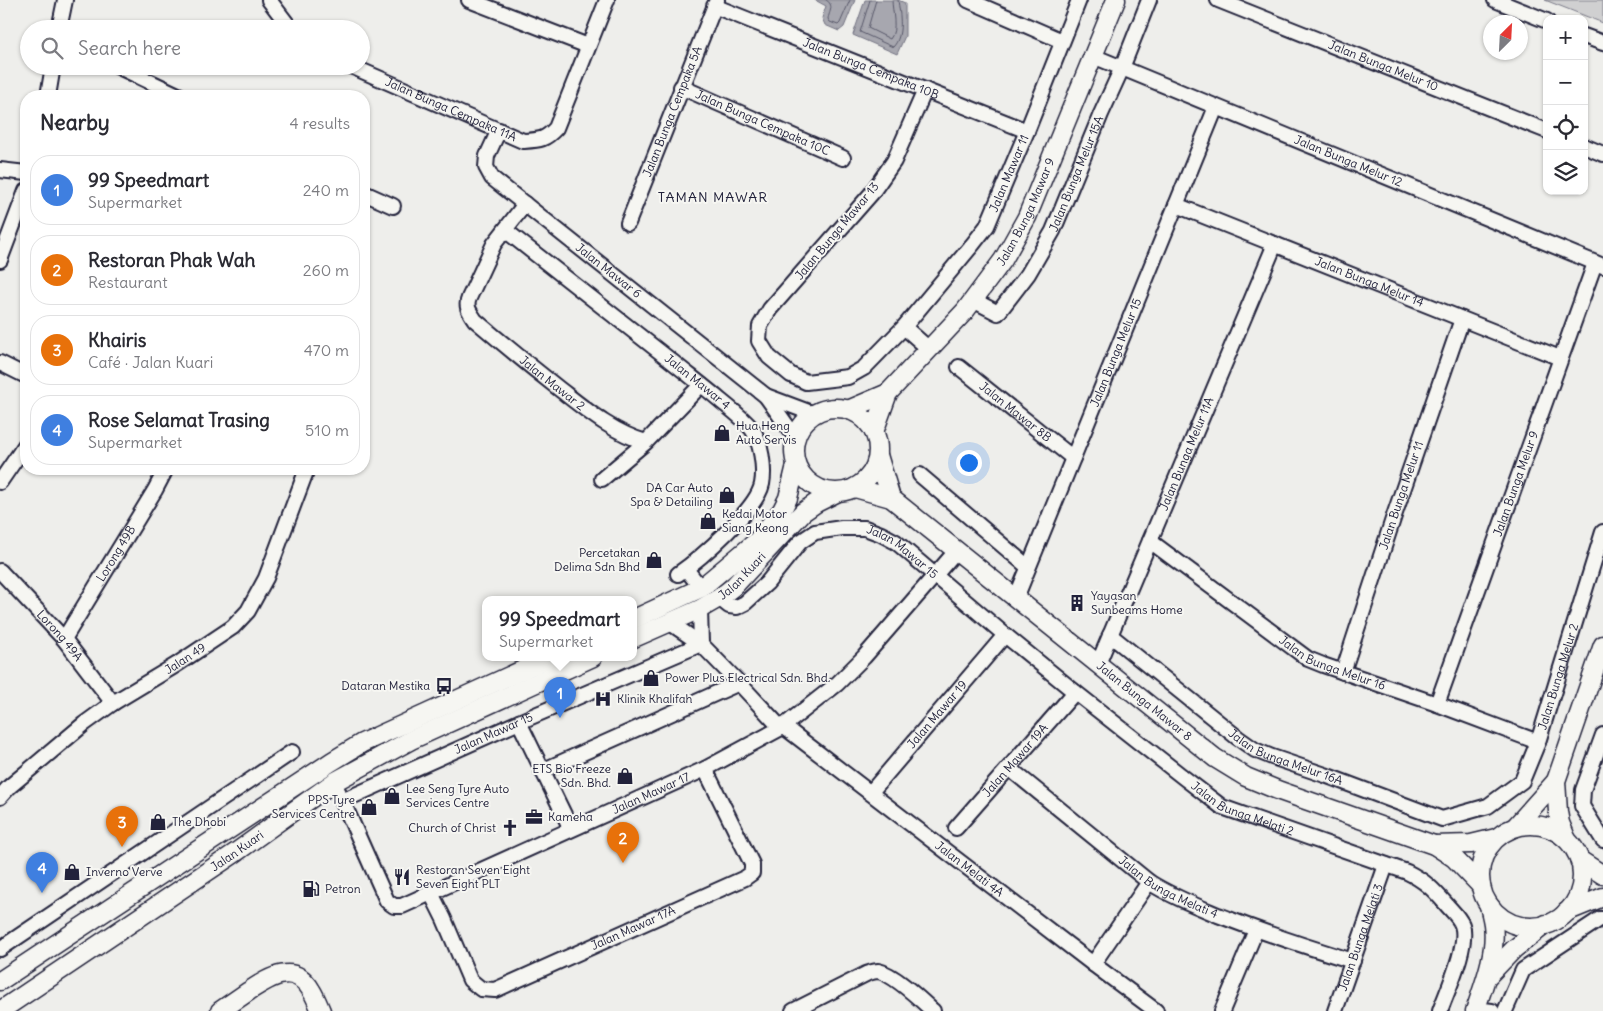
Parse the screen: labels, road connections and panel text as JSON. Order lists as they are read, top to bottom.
{
  "streets": {
    "street": [
      "Jalan Bunga Melur 10",
      "Jalan Bunga Cempaka 10B",
      "Jalan Bunga Cempaka 11A",
      "Jalan Bunga Cempaka 5A",
      "Jalan Bunga Cempaka 10C",
      "Jalan Bunga Melur 12",
      "Jalan Mawar 11",
      "Jalan Bunga Melur 15A",
      "Jalan Bunga Mawar 9",
      "Jalan Bunga Mawar 13",
      "Jalan Mawar 6",
      "Jalan Bunga Melur 14",
      "Jalan Bunga Melur 15",
      "Jalan Mawar 4",
      "Jalan Mawar 2",
      "Jalan Mawar 8B",
      "Jalan Bunga Melur 11A",
      "Jalan Bunga Melur 9",
      "Jalan Bunga Melur 11",
      "Lorong 49B",
      "Jalan Mawar 15",
      "Jalan Kuari",
      "Lorong 49A",
      "Jalan 49",
      "Jalan Bunga Melur 16",
      "Jalan Bunga Melur 2",
      "Jalan Bunga Mawar 8",
      "Jalan Mawar 19",
      "Jalan Bunga Melur 16A",
      "Jalan Mawar 19A",
      "Jalan Mawar 17",
      "Jalan Bunga Melati 2",
      "Jalan Melati 4A",
      "Jalan Bunga Melati 4",
      "Jalan Mawar 17A",
      "Jalan Bunga Melati 3"
    ]
  },
  "crossings": [
    ["Jalan Bunga Cempaka 10B", "Jalan Bunga Cempaka 5A"],
    ["Jalan Bunga Cempaka 10B", "Jalan Mawar 11"],
    ["Jalan Bunga Cempaka 10B", "Jalan Bunga Mawar 13"],
    ["Jalan Bunga Cempaka 11A", "Jalan Mawar 6"],
    ["Jalan Bunga Cempaka 5A", "Jalan Bunga Cempaka 10C"],
    ["Jalan Bunga Melur 12", "Jalan Bunga Melur 15A"],
    ["Jalan Bunga Melur 12", "Jalan Bunga Mawar 9"],
    ["Jalan Bunga Melur 12", "Jalan Bunga Melur 15"],
    ["Jalan Bunga Melur 12", "Jalan Bunga Melur 9"],
    ["Jalan Mawar 11", "Jalan Bunga Mawar 13"],
    ["Jalan Bunga Melur 15A", "Jalan Bunga Mawar 9"],
    ["Jalan Bunga Mawar 9", "Jalan Mawar 6"],
    ["Jalan Bunga Mawar 9", "Jalan Kuari"],
    ["Jalan Bunga Mawar 9", "Jalan Bunga Mawar 8"],
    ["Jalan Mawar 6", "Jalan Kuari"],
    ["Jalan Mawar 6", "Jalan Bunga Mawar 8"],
    ["Jalan Bunga Melur 14", "Jalan Bunga Melur 15"],
    ["Jalan Bunga Melur 14", "Jalan Bunga Melur 11A"],
    ["Jalan Bunga Melur 14", "Jalan Bunga Melur 9"],
    ["Jalan Bunga Melur 14", "Jalan Bunga Melur 11"],
    ["Jalan Bunga Melur 15", "Jalan Mawar 8B"],
    ["Jalan Bunga Melur 15", "Jalan Bunga Mawar 8"],
    ["Jalan Mawar 4", "Jalan Mawar 2"],
    ["Jalan Mawar 4", "Jalan Kuari"],
    ["Jalan Bunga Melur 11A", "Jalan Bunga Melur 16"],
    ["Jalan Bunga Melur 11A", "Jalan Bunga Mawar 8"],
    ["Jalan Bunga Melur 11A", "Jalan Bunga Melur 16A"],
    ["Jalan Bunga Melur 9", "Jalan Bunga Melur 16"],
    ["Jalan Bunga Melur 11", "Jalan Bunga Melur 16"],
    ["Lorong 49B", "Lorong 49A"],
    ["Jalan Mawar 15", "Jalan Kuari"],
    ["Jalan Mawar 15", "Jalan Mawar 19"],
    ["Jalan Mawar 15", "Jalan Mawar 19A"],
    ["Jalan Mawar 15", "Jalan Mawar 17"],
    ["Jalan Mawar 15", "Jalan Bunga Melati 2"],
    ["Jalan Kuari", "Jalan Bunga Mawar 8"],
    ["Jalan Kuari", "Jalan Mawar 17"],
    ["Lorong 49A", "Jalan 49"],
    ["Jalan Bunga Melur 16", "Jalan Bunga Melur 2"],
    ["Jalan Bunga Melur 2", "Jalan Bunga Melur 16A"],
    ["Jalan Mawar 19", "Jalan Melati 4A"],
    ["Jalan Mawar 19A", "Jalan Bunga Melati 2"],
    ["Jalan Mawar 19A", "Jalan Bunga Melati 4"],
    ["Jalan Mawar 17", "Jalan Melati 4A"],
    ["Jalan Mawar 17", "Jalan Mawar 17A"],
    ["Jalan Bunga Melati 2", "Jalan Bunga Melati 3"],
    ["Jalan Bunga Melati 4", "Jalan Bunga Melati 3"]
  ],
  "districts": ["TAMAN MAWAR"],
  "places": {
    "shop": [
      "Hua Heng Auto Servis",
      "DA Car Auto Spa & Detailing",
      "Kedai Motor Siang Keong",
      "Percetakan Delima Sdn Bhd",
      "Power Plus Electrical Sdn. Bhd.",
      "ETS Bio Freeze Sdn. Bhd.",
      "Lee Seng Tyre Auto Services Centre",
      "PPS Tyre Services Centre",
      "The Dhobi",
      "Inverno Verve"
    ],
    "building": ["Yayasan Sunbeams Home"],
    "bus stop": ["Dataran Mestika"],
    "hospital": ["Klinik Khalifah"],
    "office": ["Kameha"],
    "church": ["Church of Christ"],
    "restaurant": ["Restoran Seven Eight Seven Eight PLT"],
    "fuel station": ["Petron"]
  },
  "north": "top right",
  "page": {
    "map_buttons": ["+", "−"],
    "search": "Search here",
    "heading": ["Nearby", "4 results"],
    "list": [
      {
        "mark": "1",
        "name": "99 Speedmart",
        "note": "Supermarket",
        "value": "240 m"
      },
      {
        "mark": "2",
        "name": "Restoran Phak Wah",
        "note": "Restaurant",
        "value": "260 m"
      },
      {
        "mark": "3",
        "name": "Khairis",
        "note": "Café · Jalan Kuari",
        "value": "470 m"
      },
      {
        "mark": "4",
        "name": "Rose Selamat Trasing",
        "note": "Supermarket",
        "value": "510 m"
      }
    ],
    "popup": ["99 Speedmart", "Supermarket"],
    "pins": [
      "1",
      "3",
      "2",
      "4"
    ]
  }
}
